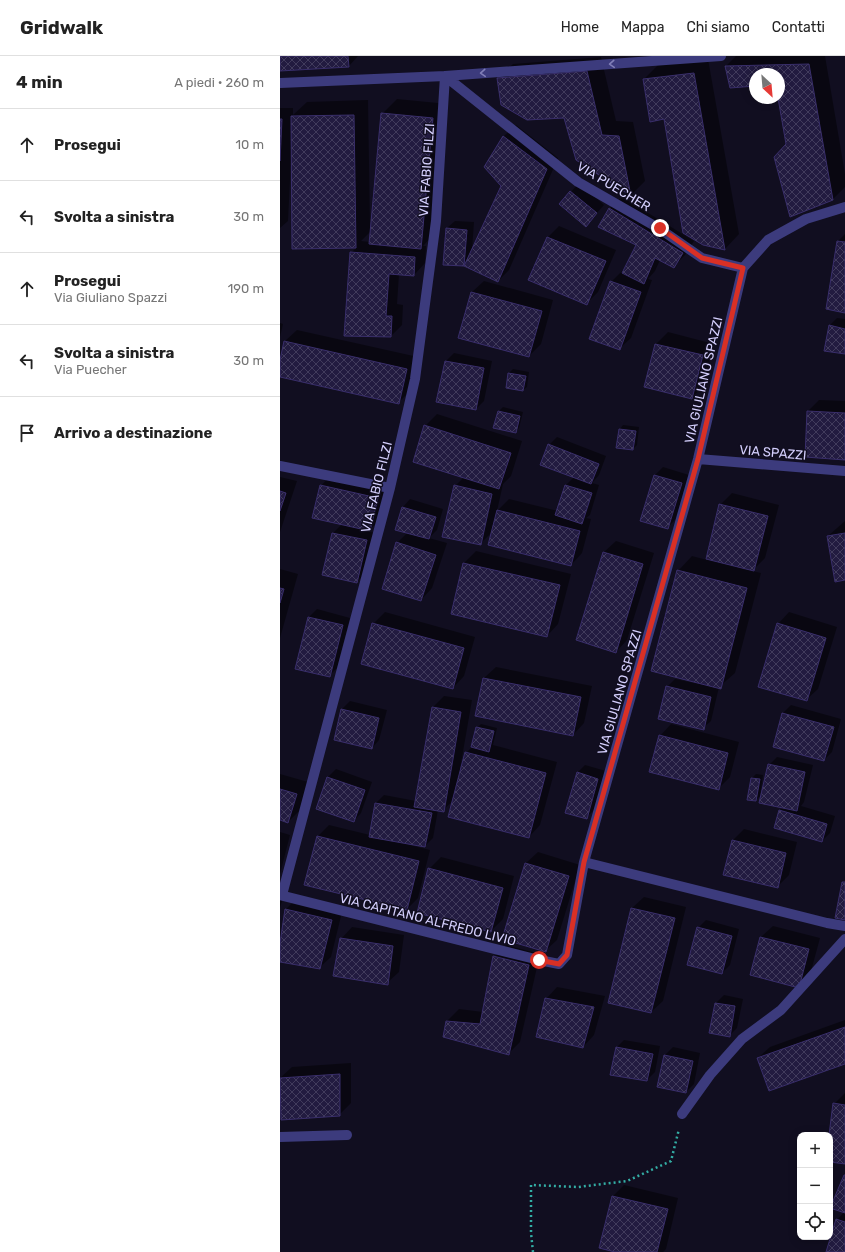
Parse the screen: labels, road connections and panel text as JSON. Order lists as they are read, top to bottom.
{
  "streets": {
    "street": [
      "VIA FABIO FILZI",
      "VIA PUECHER",
      "VIA GIULIANO SPAZZI",
      "VIA SPAZZI",
      "VIA CAPITANO ALFREDO LIVIO"
    ]
  },
  "crossings": [
    ["VIA FABIO FILZI", "VIA PUECHER"],
    ["VIA FABIO FILZI", "VIA CAPITANO ALFREDO LIVIO"],
    ["VIA PUECHER", "VIA GIULIANO SPAZZI"],
    ["VIA GIULIANO SPAZZI", "VIA SPAZZI"],
    ["VIA GIULIANO SPAZZI", "VIA CAPITANO ALFREDO LIVIO"]
  ],
  "north": "bottom right",
  "page": {
    "header": "Gridwalk",
    "nav": [
      "Home",
      "Mappa",
      "Chi siamo",
      "Contatti"
    ],
    "heading": ["4 min", "A piedi · 260 m"],
    "list": [
      ["Prosegui", "10 m"],
      ["Svolta a sinistra", "30 m"],
      ["Prosegui", "Via Giuliano Spazzi", "190 m"],
      ["Svolta a sinistra", "Via Puecher", "30 m"],
      "Arrivo a destinazione"
    ],
    "map_buttons": ["+", "−"]
  }
}
